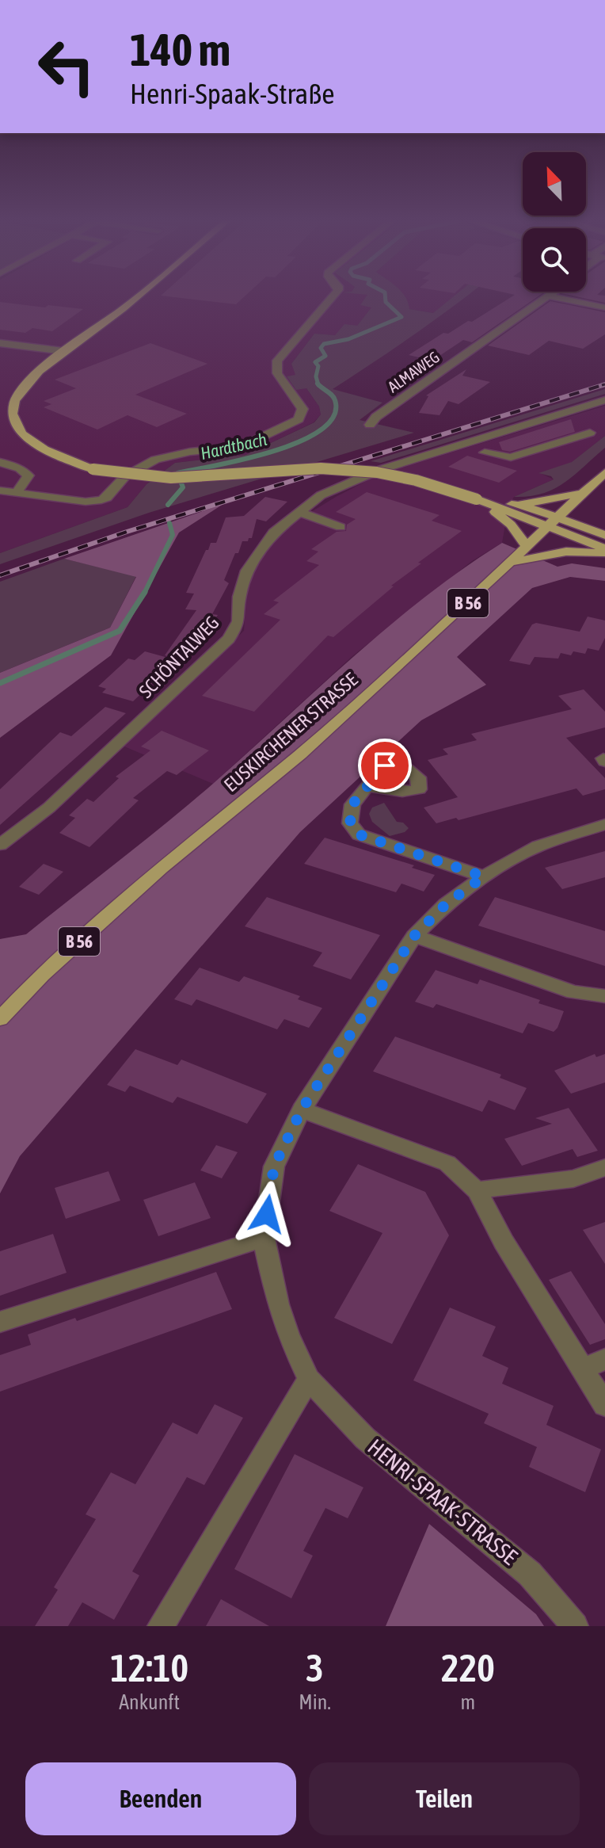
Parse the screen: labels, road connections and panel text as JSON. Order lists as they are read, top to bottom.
{
  "streets": {
    "main road": ["B 56", "EUSKIRCHENER STRASSE"],
    "street": ["ALMAWEG", "SCHÖNTALWEG", "HENRI-SPAAK-STRASSE"]
  },
  "water": ["Hardtbach"],
  "north": "top left",
  "page": {
    "turn": ["140 m", "Henri-Spaak-Straße"],
    "eta": [
      "12:10",
      "Ankunft",
      "3",
      "Min.",
      "220",
      "m"
    ],
    "buttons": ["Beenden", "Teilen"]
  }
}
